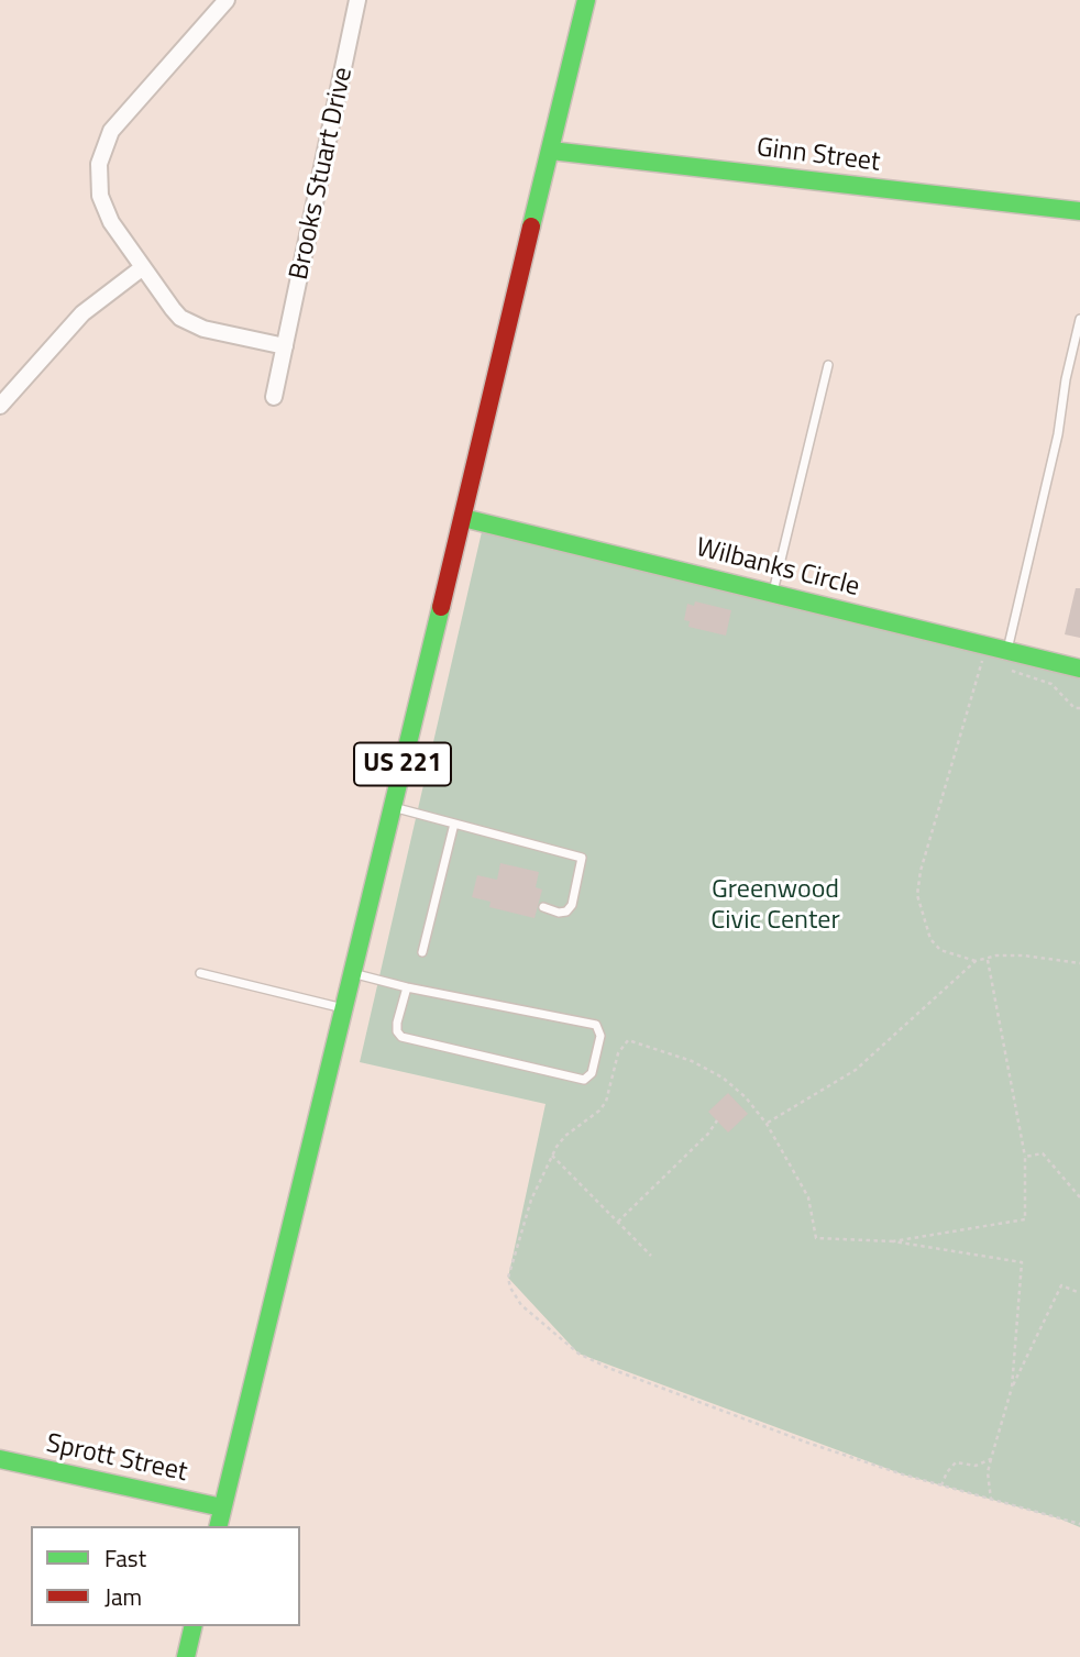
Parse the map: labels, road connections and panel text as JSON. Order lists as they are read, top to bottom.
{
  "streets": {
    "main road": [
      "Ginn Street",
      "Wilbanks Circle",
      "US 221",
      "Sprott Street"
    ],
    "street": ["Brooks Stuart Drive"]
  },
  "crossings": [
    ["Ginn Street", "US 221"],
    ["Wilbanks Circle", "US 221"],
    ["US 221", "Sprott Street"]
  ],
  "parks": ["Greenwood Civic Center"],
  "legend": ["Fast", "Jam"]
}
